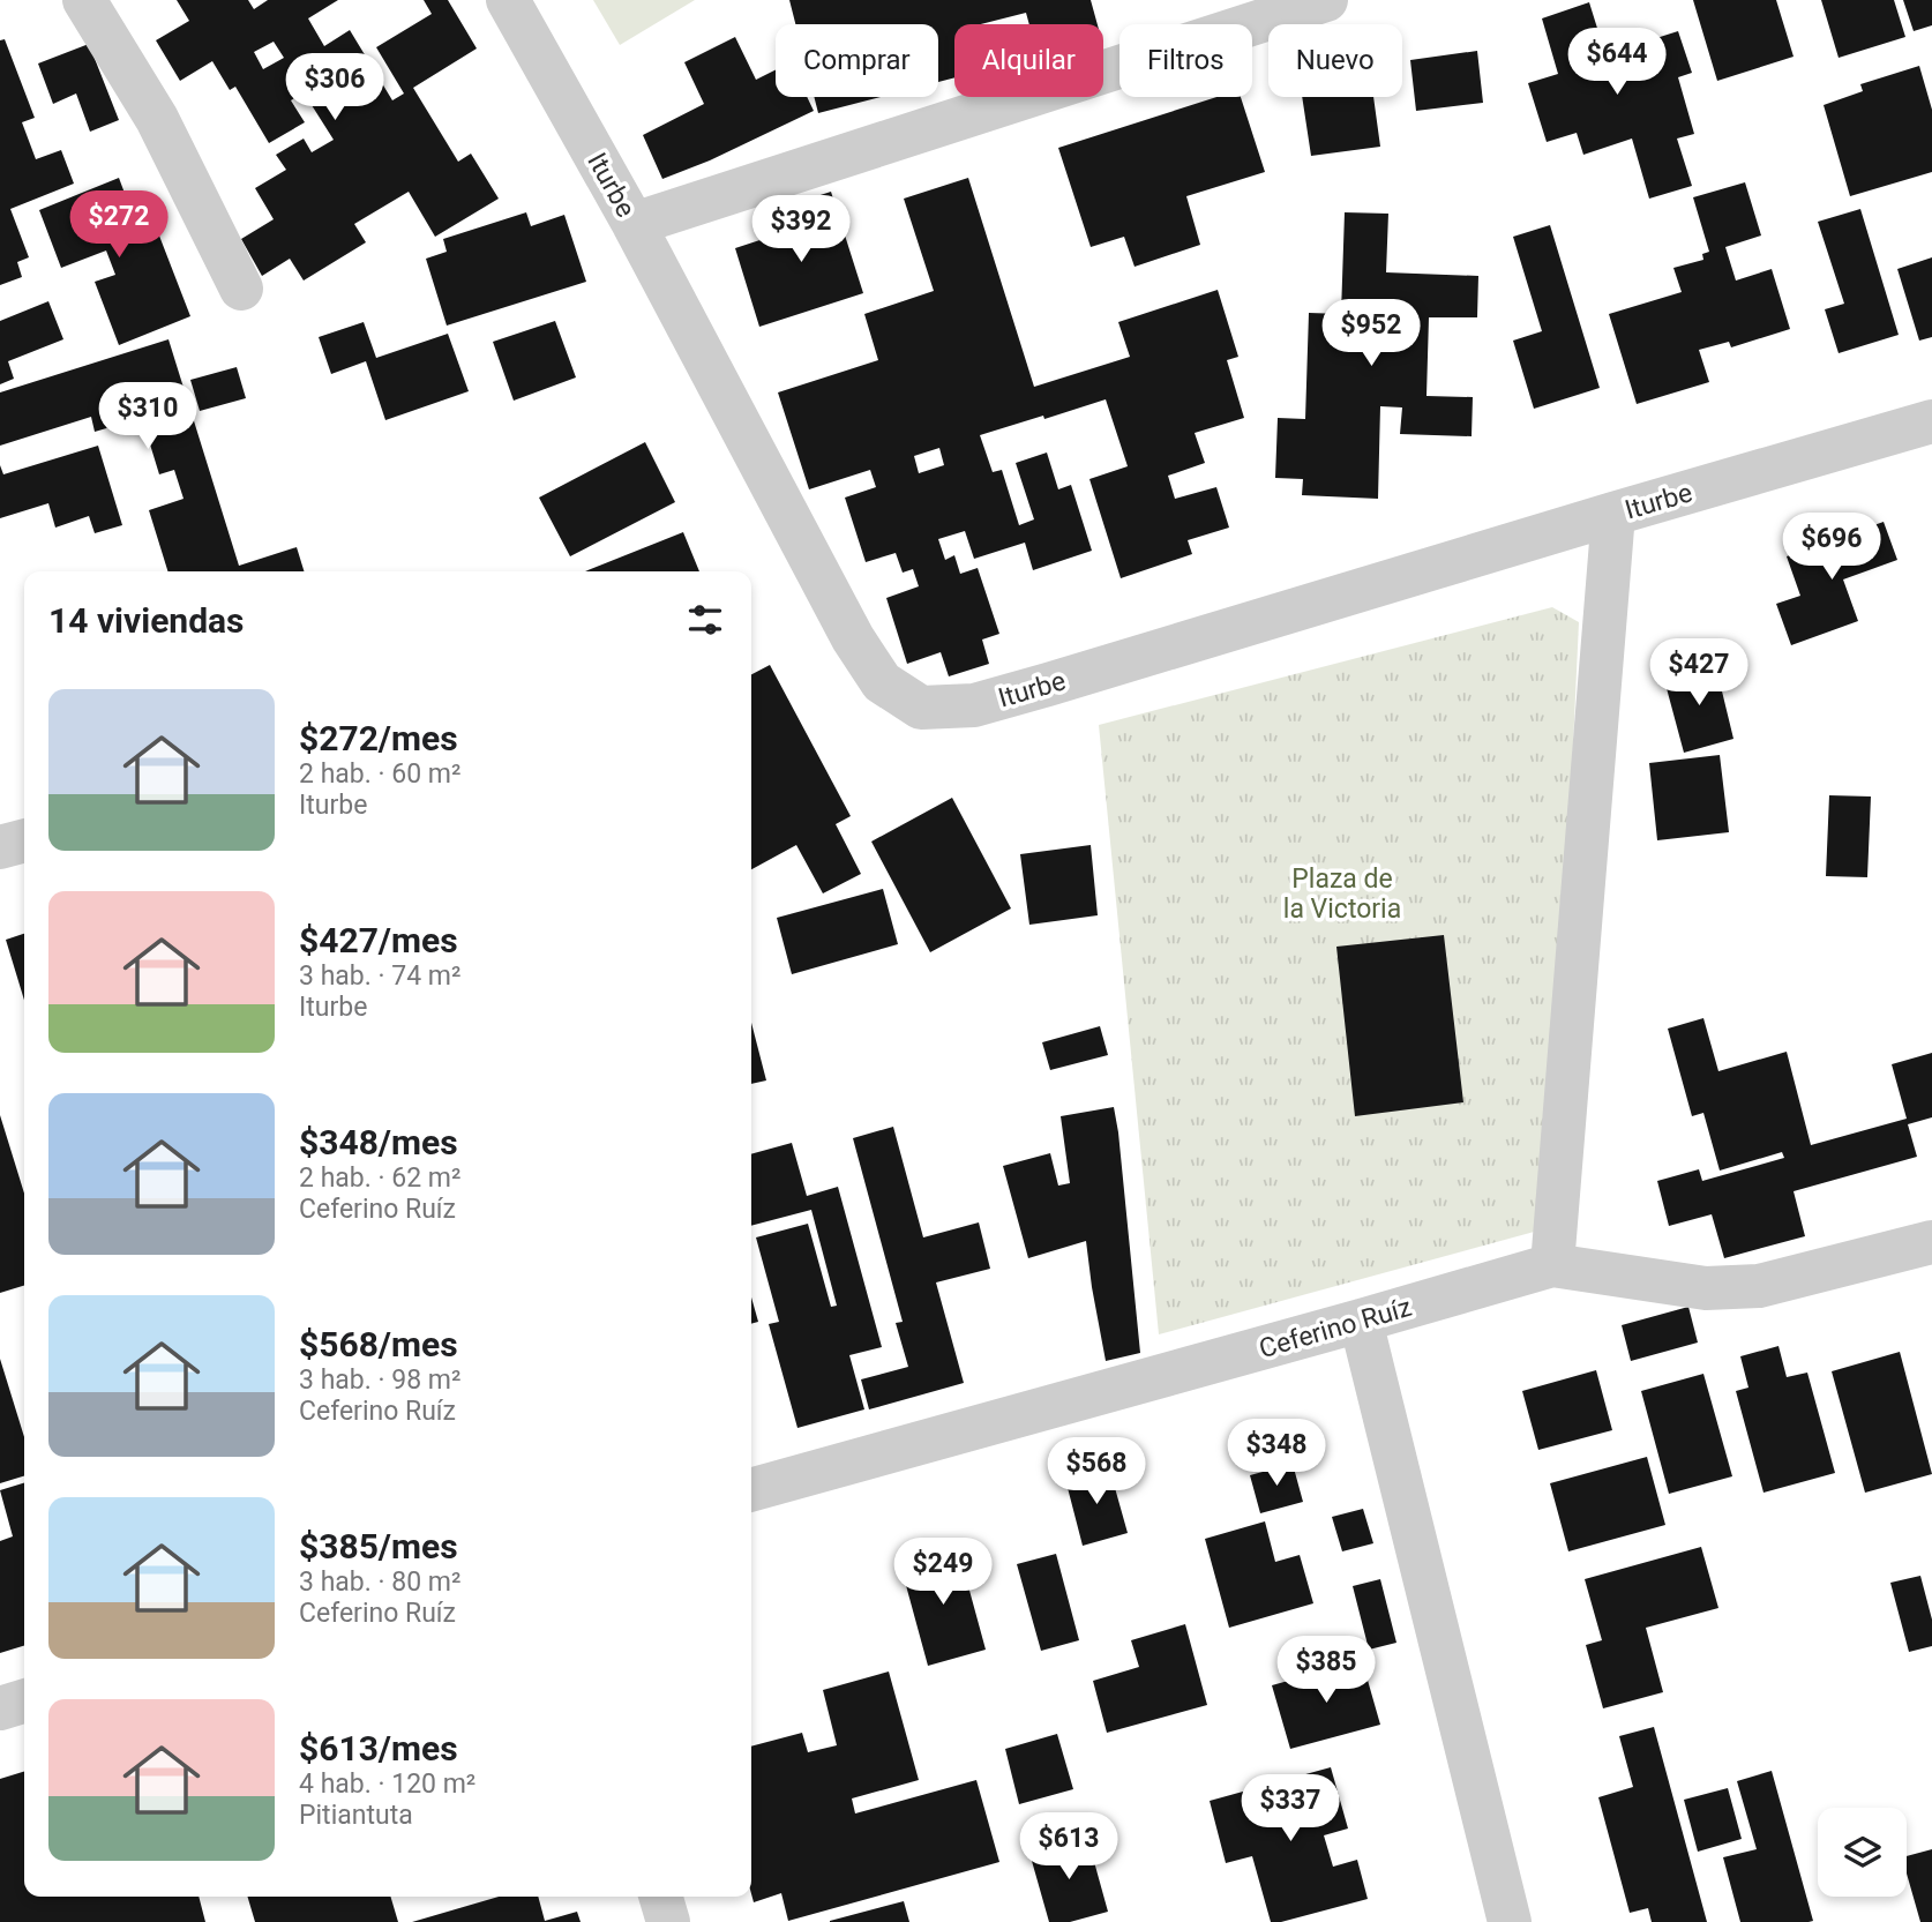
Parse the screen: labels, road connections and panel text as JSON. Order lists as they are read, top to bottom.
{
  "streets": {
    "street": ["Iturbe", "Ceferino Ruíz"]
  },
  "parks": ["Plaza de la Victoria"],
  "page": {
    "chip": [
      "Comprar",
      "Alquilar",
      "Filtros",
      "Nuevo"
    ],
    "price": [
      "$644",
      "$306",
      "$272",
      "$392",
      "$952",
      "$310",
      "$696",
      "$427",
      "$348",
      "$568",
      "$249",
      "$385",
      "$337",
      "$613"
    ],
    "heading": "14 viviendas",
    "list": [
      {
        "name": "$272/mes",
        "note": "2 hab. · 60 m² · Iturbe"
      },
      {
        "name": "$427/mes",
        "note": "3 hab. · 74 m² · Iturbe"
      },
      {
        "name": "$348/mes",
        "note": "2 hab. · 62 m² · Ceferino Ruíz"
      },
      {
        "name": "$568/mes",
        "note": "3 hab. · 98 m² · Ceferino Ruíz"
      },
      {
        "name": "$385/mes",
        "note": "3 hab. · 80 m² · Ceferino Ruíz"
      },
      {
        "name": "$613/mes",
        "note": "4 hab. · 120 m² · Pitiantuta"
      }
    ]
  }
}
